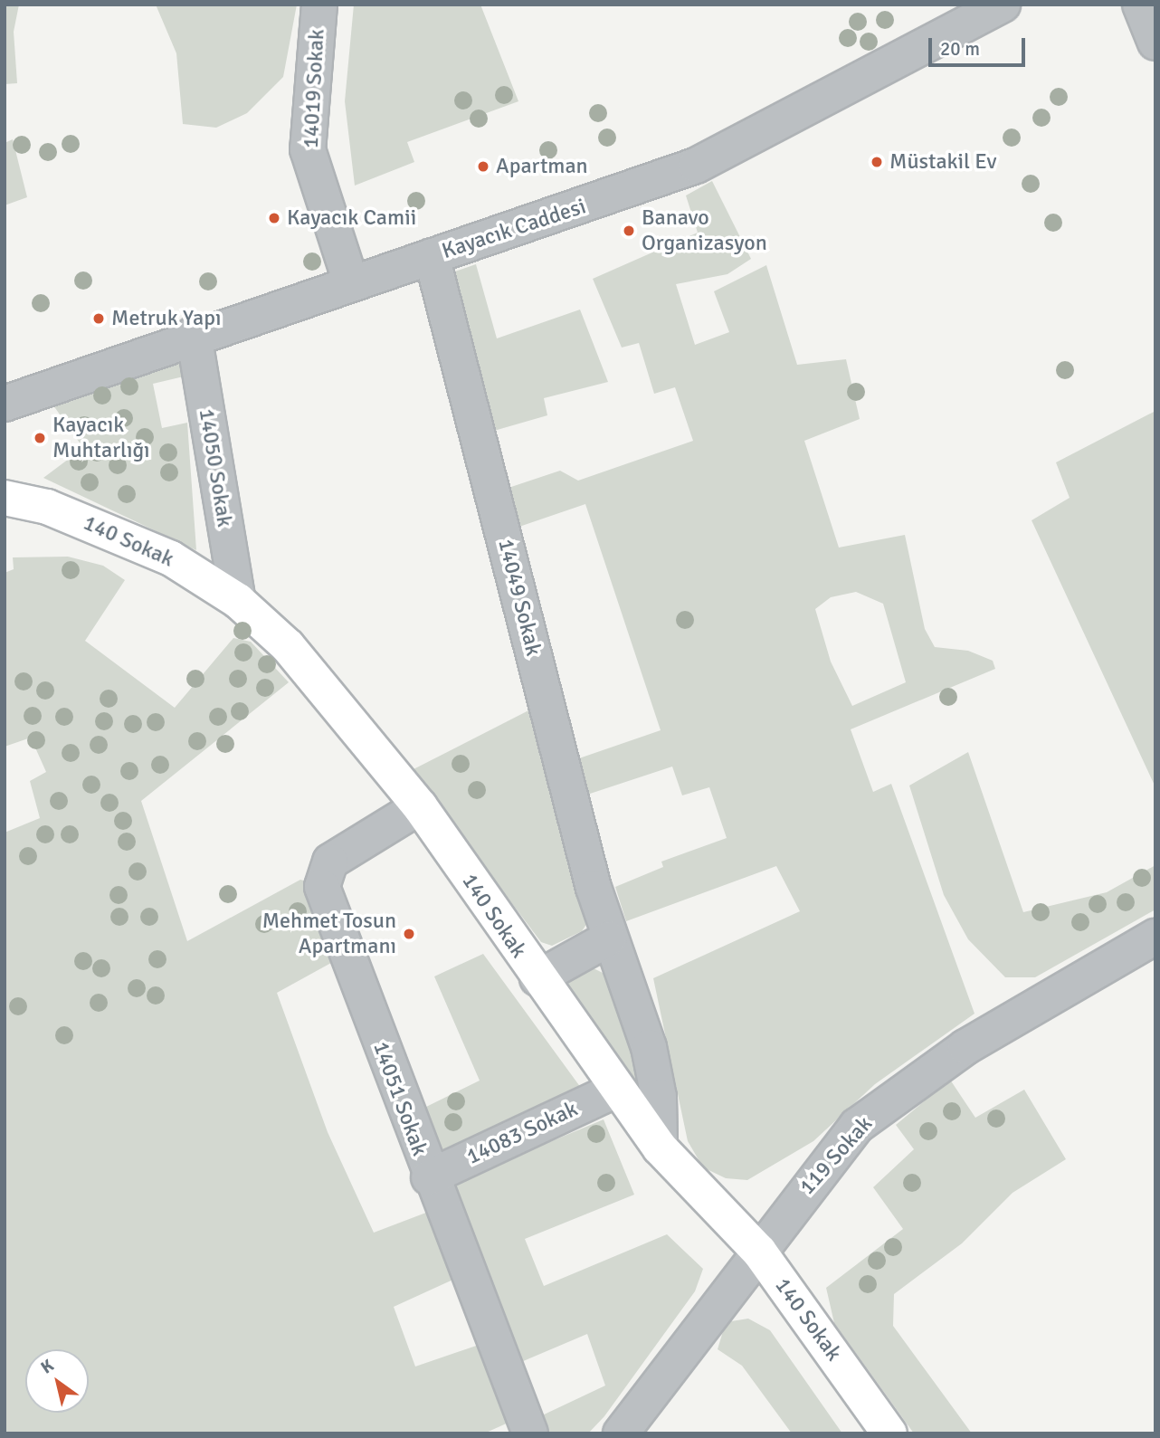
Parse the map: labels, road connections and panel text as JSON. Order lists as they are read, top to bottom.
{
  "streets": {
    "main road": ["140 Sokak"],
    "street": [
      "14019 Sokak",
      "Kayacık Caddesi",
      "14050 Sokak",
      "14049 Sokak",
      "14051 Sokak",
      "14083 Sokak",
      "119 Sokak"
    ]
  },
  "crossings": [
    ["14019 Sokak", "Kayacık Caddesi"],
    ["Kayacık Caddesi", "14050 Sokak"],
    ["Kayacık Caddesi", "14049 Sokak"],
    ["14050 Sokak", "140 Sokak"],
    ["140 Sokak", "14049 Sokak"],
    ["140 Sokak", "14051 Sokak"],
    ["140 Sokak", "14083 Sokak"],
    ["140 Sokak", "119 Sokak"],
    ["14051 Sokak", "14083 Sokak"]
  ],
  "places": [
    "Müstakil Ev",
    "Apartman",
    "Kayacık Camii",
    "Banavo Organizasyon",
    "Metruk Yapı",
    "Kayacık Muhtarlığı",
    "Mehmet Tosun Apartmanı"
  ],
  "scale_bar": "20 m",
  "north": "top left"
}
